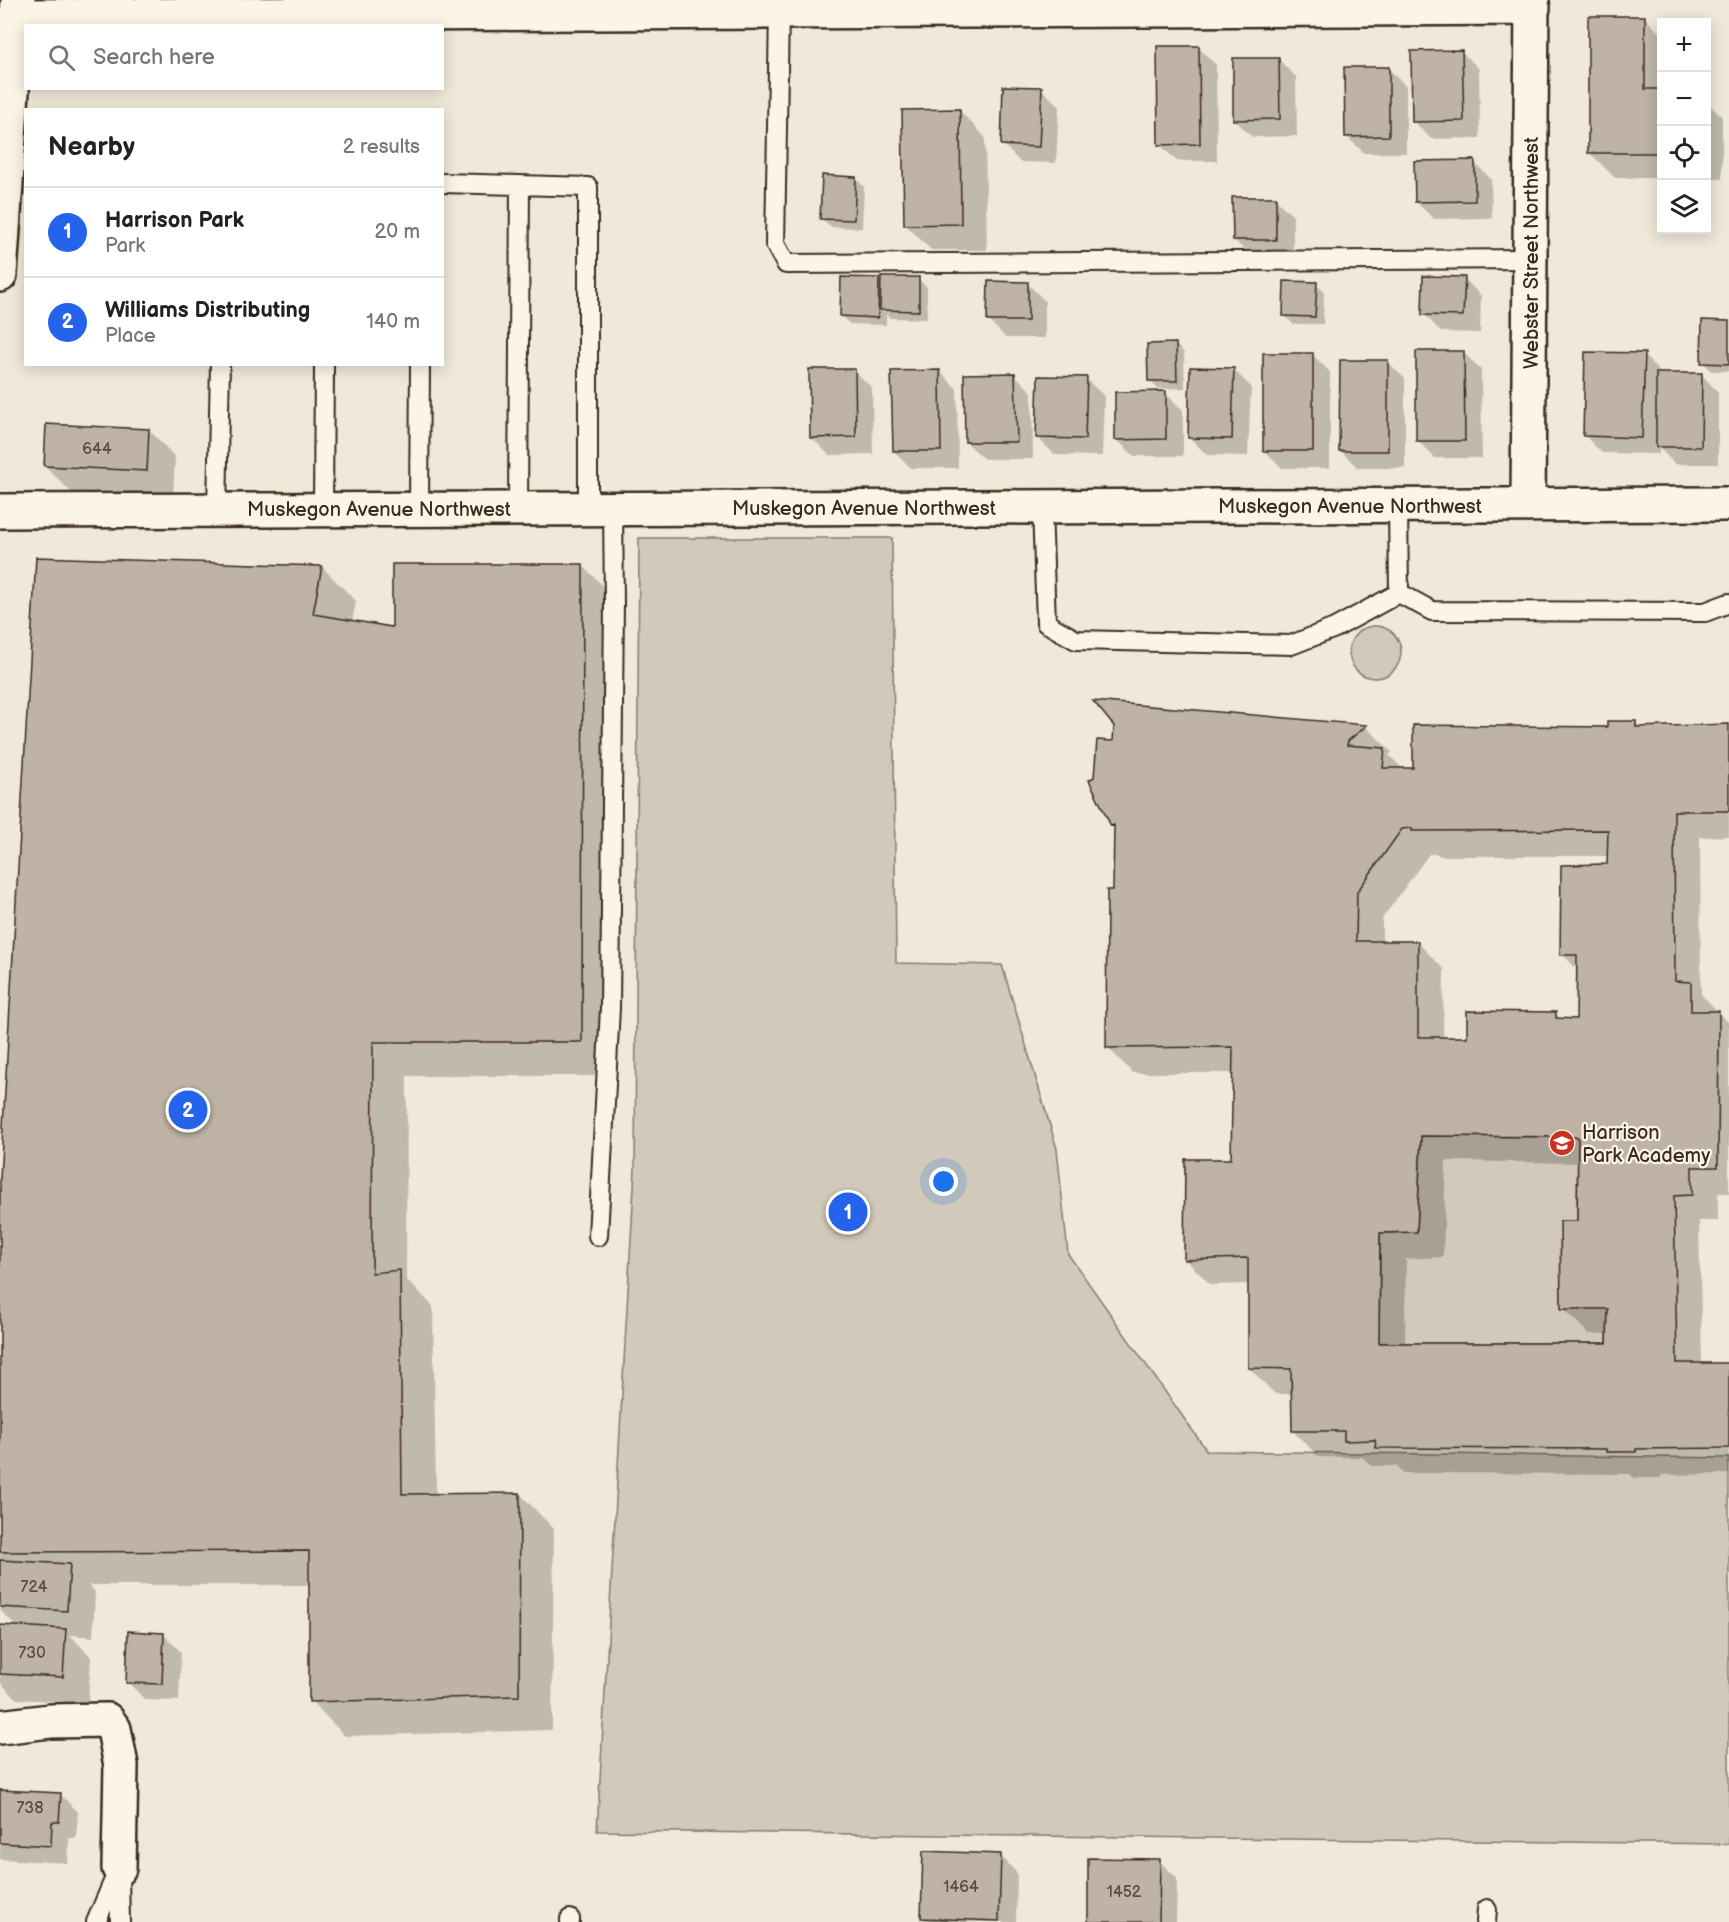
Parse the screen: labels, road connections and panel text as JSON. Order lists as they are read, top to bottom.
{
  "streets": {
    "street": ["Webster Street Northwest", "Muskegon Avenue Northwest"]
  },
  "crossings": [
    ["Webster Street Northwest", "Muskegon Avenue Northwest"]
  ],
  "places": {
    "school or university": ["Harrison Park Academy"]
  },
  "house_numbers": [
    "644",
    "724",
    "730",
    "738",
    "1464",
    "1452"
  ],
  "page": {
    "map_buttons": ["+", "−"],
    "search": "Search here",
    "heading": ["Nearby", "2 results"],
    "list": [
      {
        "mark": "1",
        "name": "Harrison Park",
        "note": "Park",
        "value": "20 m"
      },
      {
        "mark": "2",
        "name": "Williams Distributing",
        "note": "Place",
        "value": "140 m"
      }
    ],
    "pins": ["2", "1"]
  }
}
